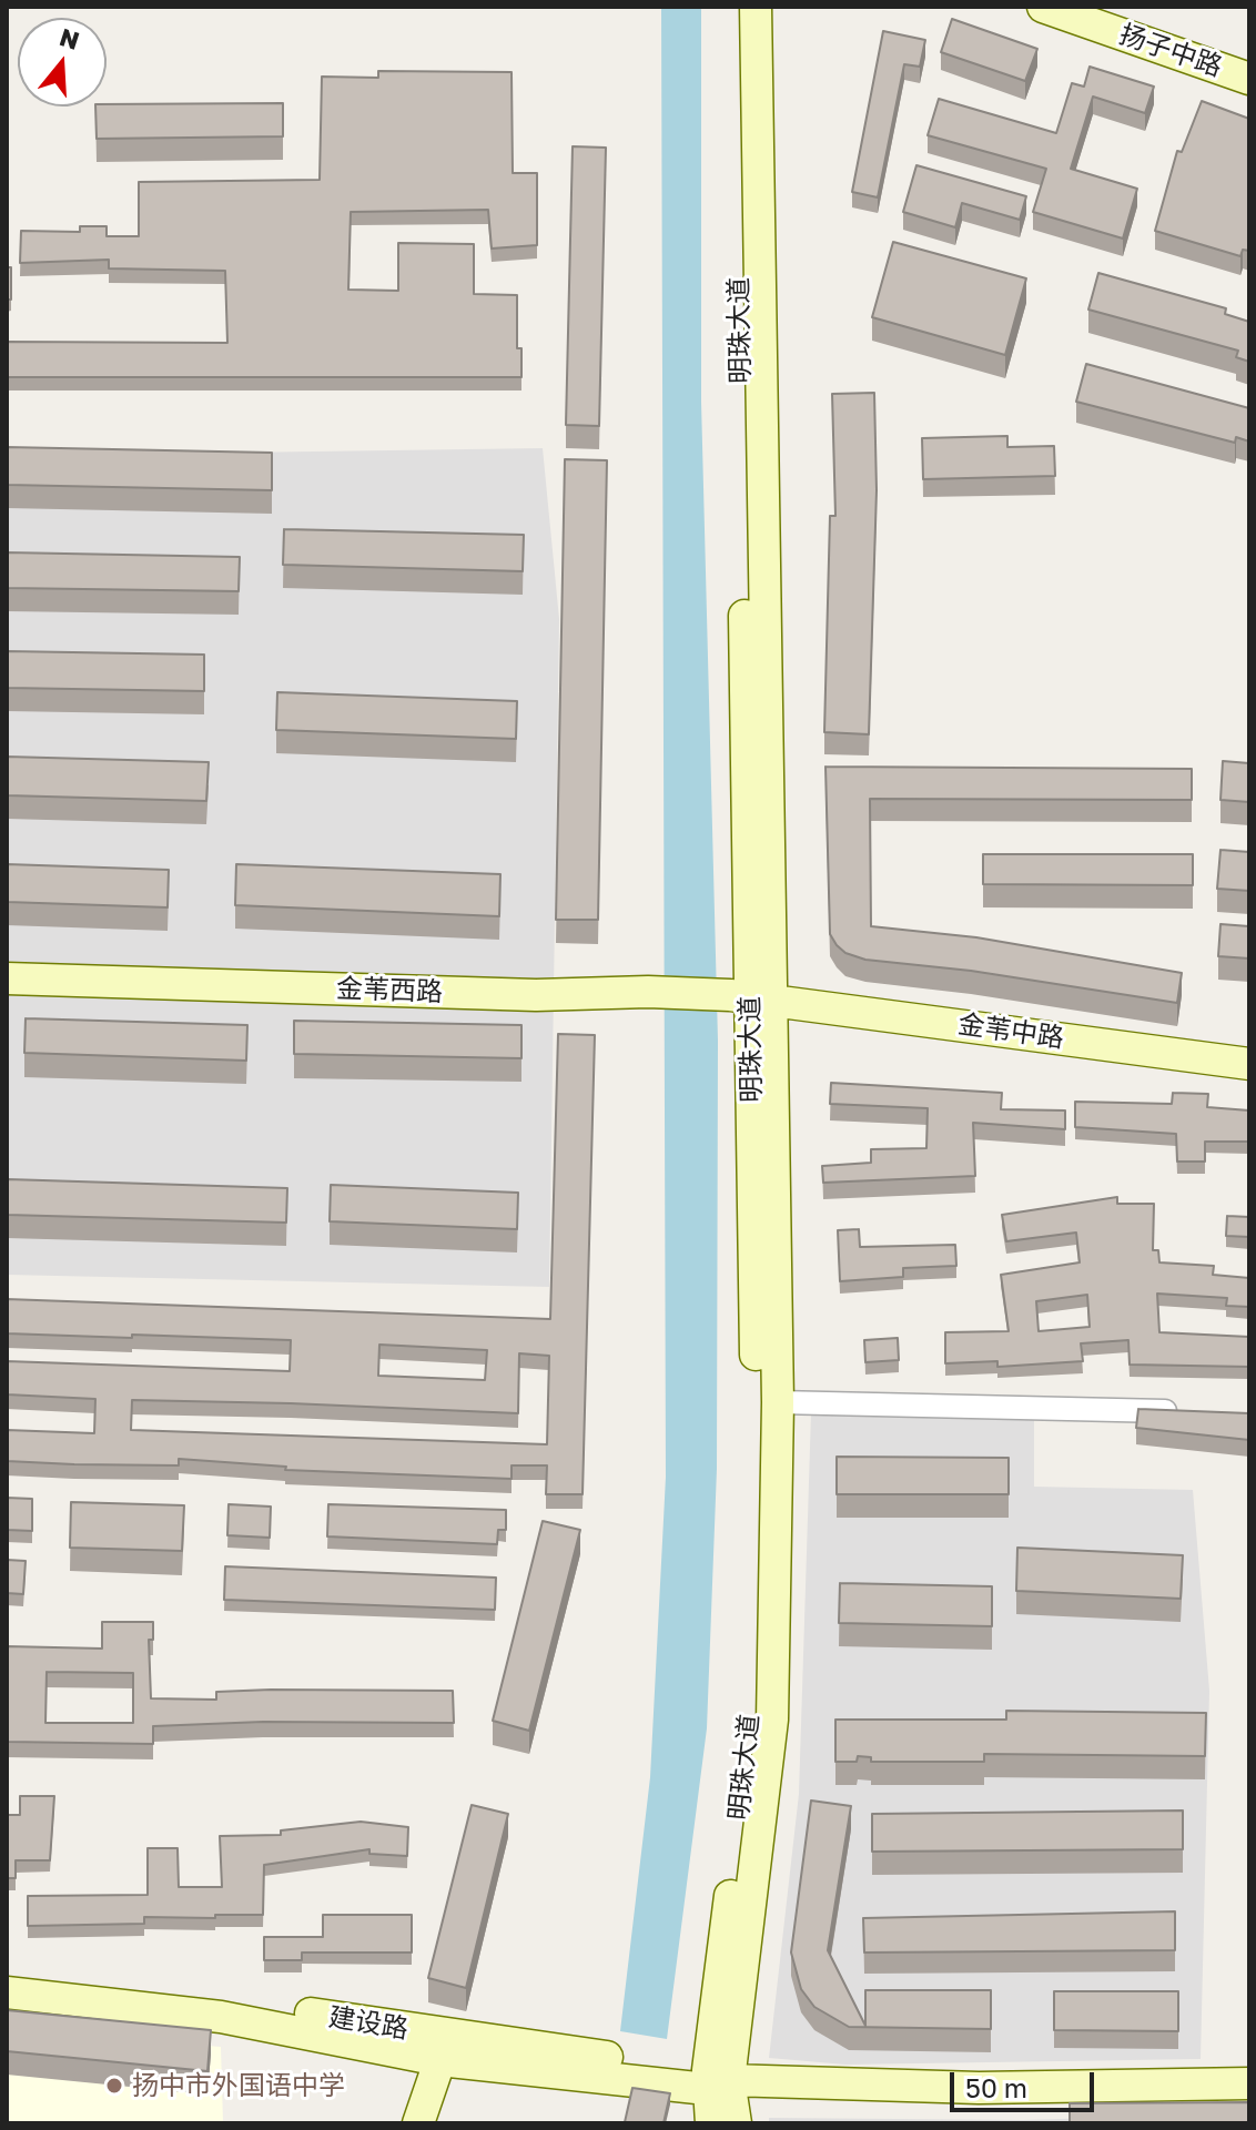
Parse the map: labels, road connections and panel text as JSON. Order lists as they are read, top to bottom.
{
  "streets": {
    "main road": [
      "扬子中路",
      "明珠大道",
      "金苇西路",
      "金苇中路",
      "建设路"
    ]
  },
  "crossings": [
    ["明珠大道", "金苇西路"],
    ["明珠大道", "金苇中路"],
    ["明珠大道", "建设路"],
    ["金苇西路", "金苇中路"]
  ],
  "places": ["扬中市外国语中学"],
  "scale_bar": "50 m",
  "north": "top"
}
